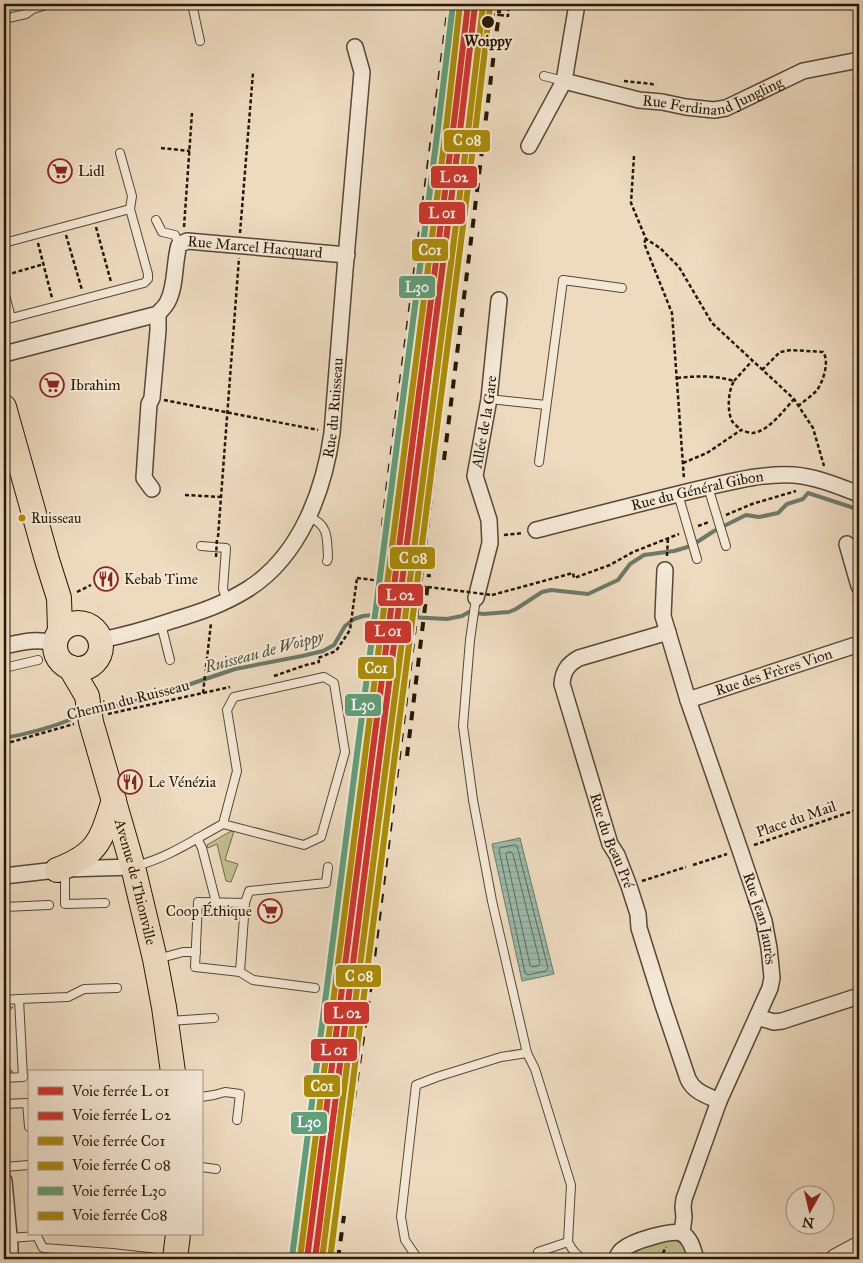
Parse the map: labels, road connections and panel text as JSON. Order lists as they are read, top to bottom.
{
  "streets": {
    "main road": ["Avenue de Thionville"],
    "street": [
      "Rue Ferdinand Jungling",
      "Rue Marcel Hacquard",
      "Rue du Ruisseau",
      "Allée de la Gare",
      "Rue du Général Gibon",
      "Rue des Frères Vion",
      "Rue du Beau Pré",
      "Rue Jean Jaurès"
    ],
    "path": ["Chemin du Ruisseau", "Place du Mail"]
  },
  "crossings": [
    ["Rue Marcel Hacquard", "Rue du Ruisseau"],
    ["Rue du Ruisseau", "Avenue de Thionville"],
    ["Rue des Frères Vion", "Rue Jean Jaurès"],
    ["Chemin du Ruisseau", "Avenue de Thionville"],
    ["Place du Mail", "Rue Jean Jaurès"],
    ["Rue du Beau Pré", "Rue Jean Jaurès"]
  ],
  "water": ["Ruisseau de Woippy"],
  "places": {
    "other": ["Woippy", "Ruisseau"],
    "supermarket": ["Lidl", "Ibrahim", "Coop Éthique"],
    "restaurant": ["Kebab Time", "Le Vénézia"]
  },
  "lines": ["rail line C01", "rail line L30", "rail line C08"],
  "legend": [
    "Voie ferrée L 01",
    "Voie ferrée L 02",
    "Voie ferrée C01",
    "Voie ferrée C 08",
    "Voie ferrée L30",
    "Voie ferrée C08"
  ],
  "north": "bottom"
}
